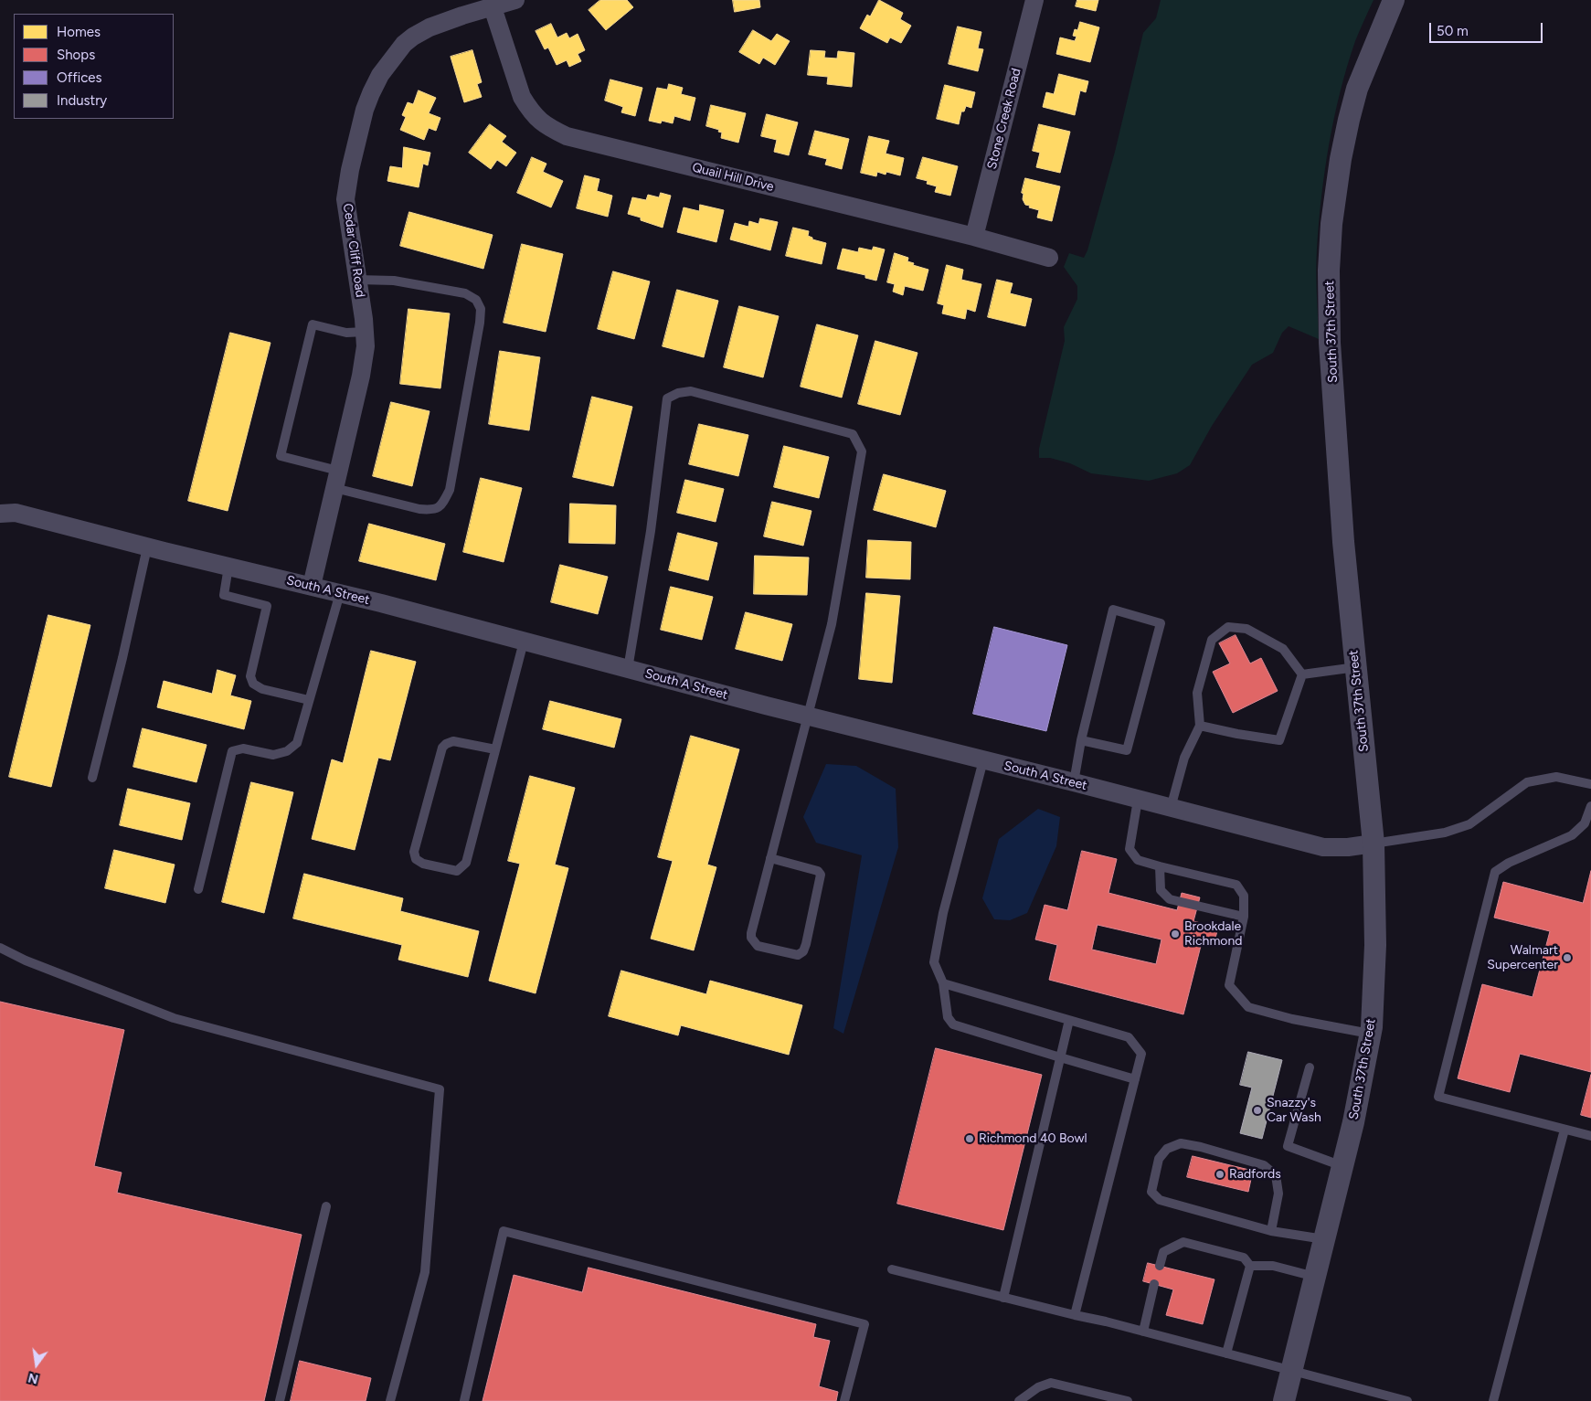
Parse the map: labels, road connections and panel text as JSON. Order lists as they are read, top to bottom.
{
  "streets": {
    "street": [
      "Stone Creek Road",
      "Quail Hill Drive",
      "Cedar Cliff Road",
      "South 37th Street",
      "South A Street"
    ]
  },
  "crossings": [
    ["Stone Creek Road", "Quail Hill Drive"],
    ["Quail Hill Drive", "Cedar Cliff Road"],
    ["Cedar Cliff Road", "South A Street"],
    ["South 37th Street", "South A Street"]
  ],
  "places": [
    "Brookdale Richmond",
    "Walmart Supercenter",
    "Snazzy's Car Wash",
    "Richmond 40 Bowl",
    "Radfords"
  ],
  "legend": [
    "Homes",
    "Shops",
    "Offices",
    "Industry"
  ],
  "scale_bar": "50 m",
  "north": "bottom"
}
